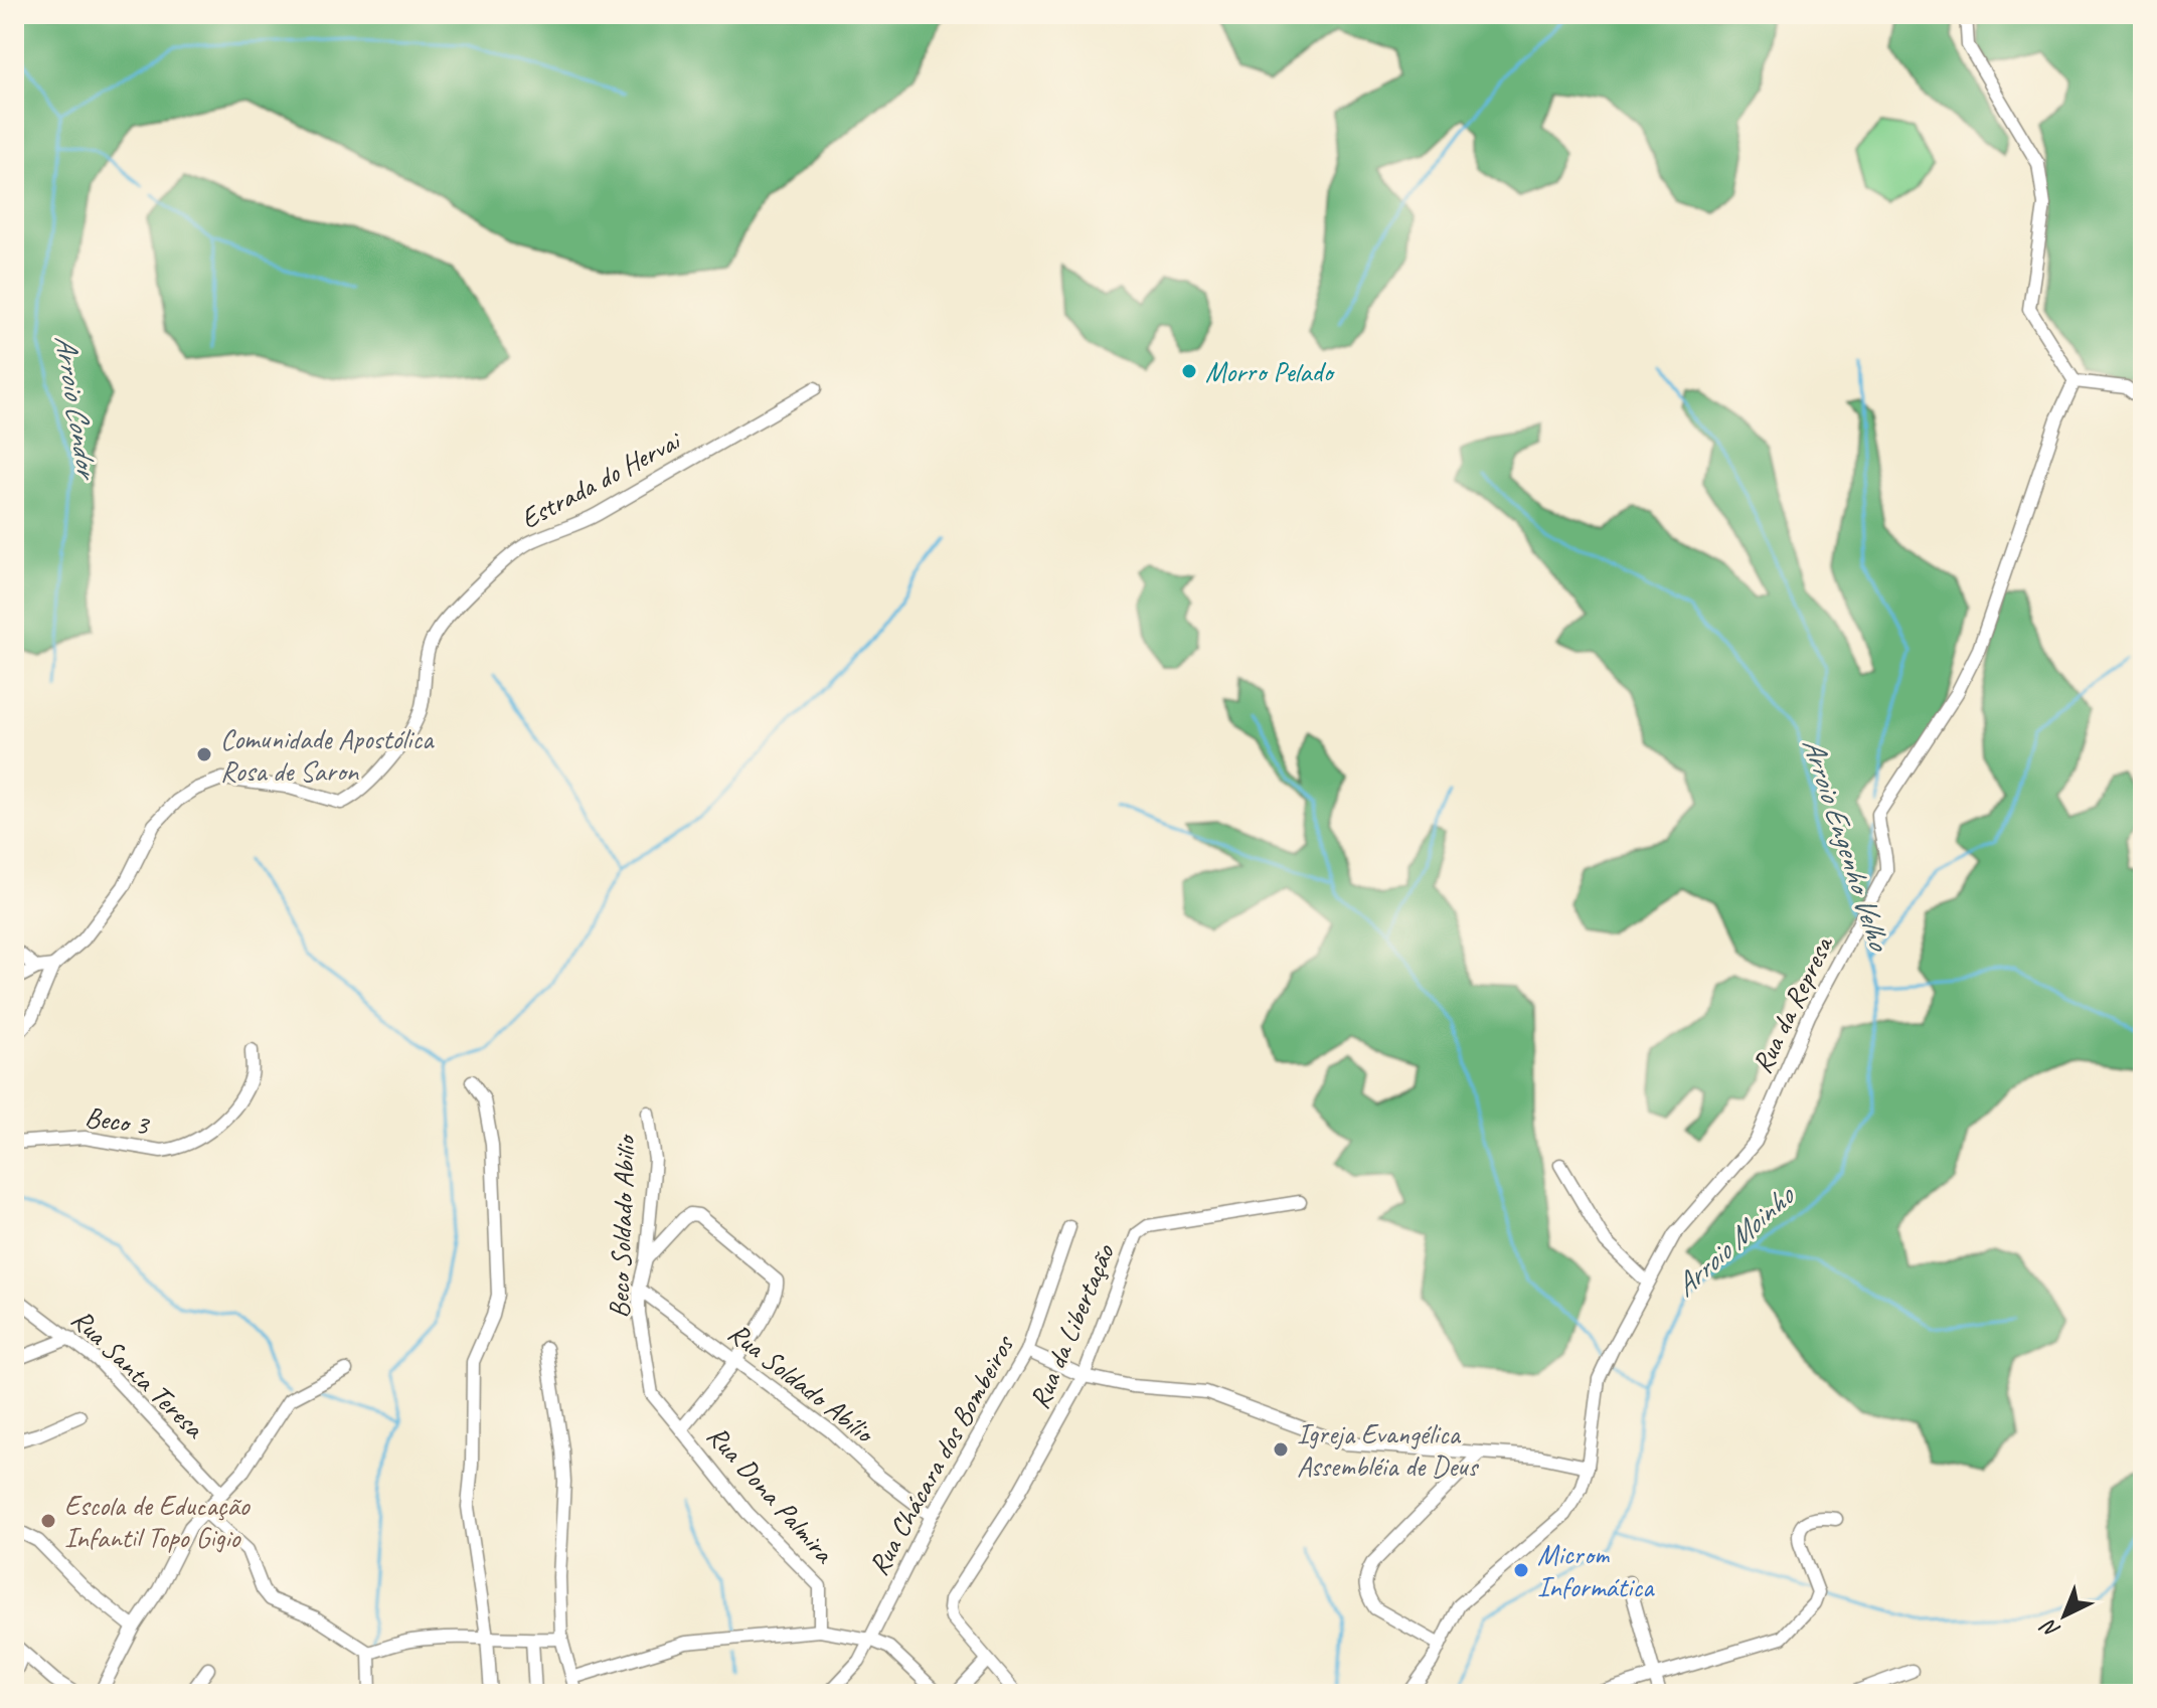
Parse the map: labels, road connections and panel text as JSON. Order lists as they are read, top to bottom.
{
  "streets": {
    "street": [
      "Estrada do Hervai",
      "Rua da Represa",
      "Beco 3",
      "Beco Soldado Abilio",
      "Rua da Libertação",
      "Rua Santa Teresa",
      "Rua Soldado Abílio",
      "Rua Chácara dos Bombeiros",
      "Rua Dona Palmira"
    ]
  },
  "crossings": [
    ["Beco Soldado Abilio", "Rua Soldado Abílio"],
    ["Beco Soldado Abilio", "Rua Dona Palmira"],
    ["Rua Soldado Abílio", "Rua Chácara dos Bombeiros"],
    ["Rua Soldado Abílio", "Rua Dona Palmira"]
  ],
  "water": ["Arroio Condor", "Arroio Engenho Velho", "Arroio Moinho"],
  "places": [
    "Morro Pelado",
    "Comunidade Apostólica Rosa de Saron",
    "Igreja Evangélica Assembléia de Deus",
    "Escola de Educação Infantil Topo Gigio",
    "Microm Informática"
  ],
  "north": "bottom left"
}
